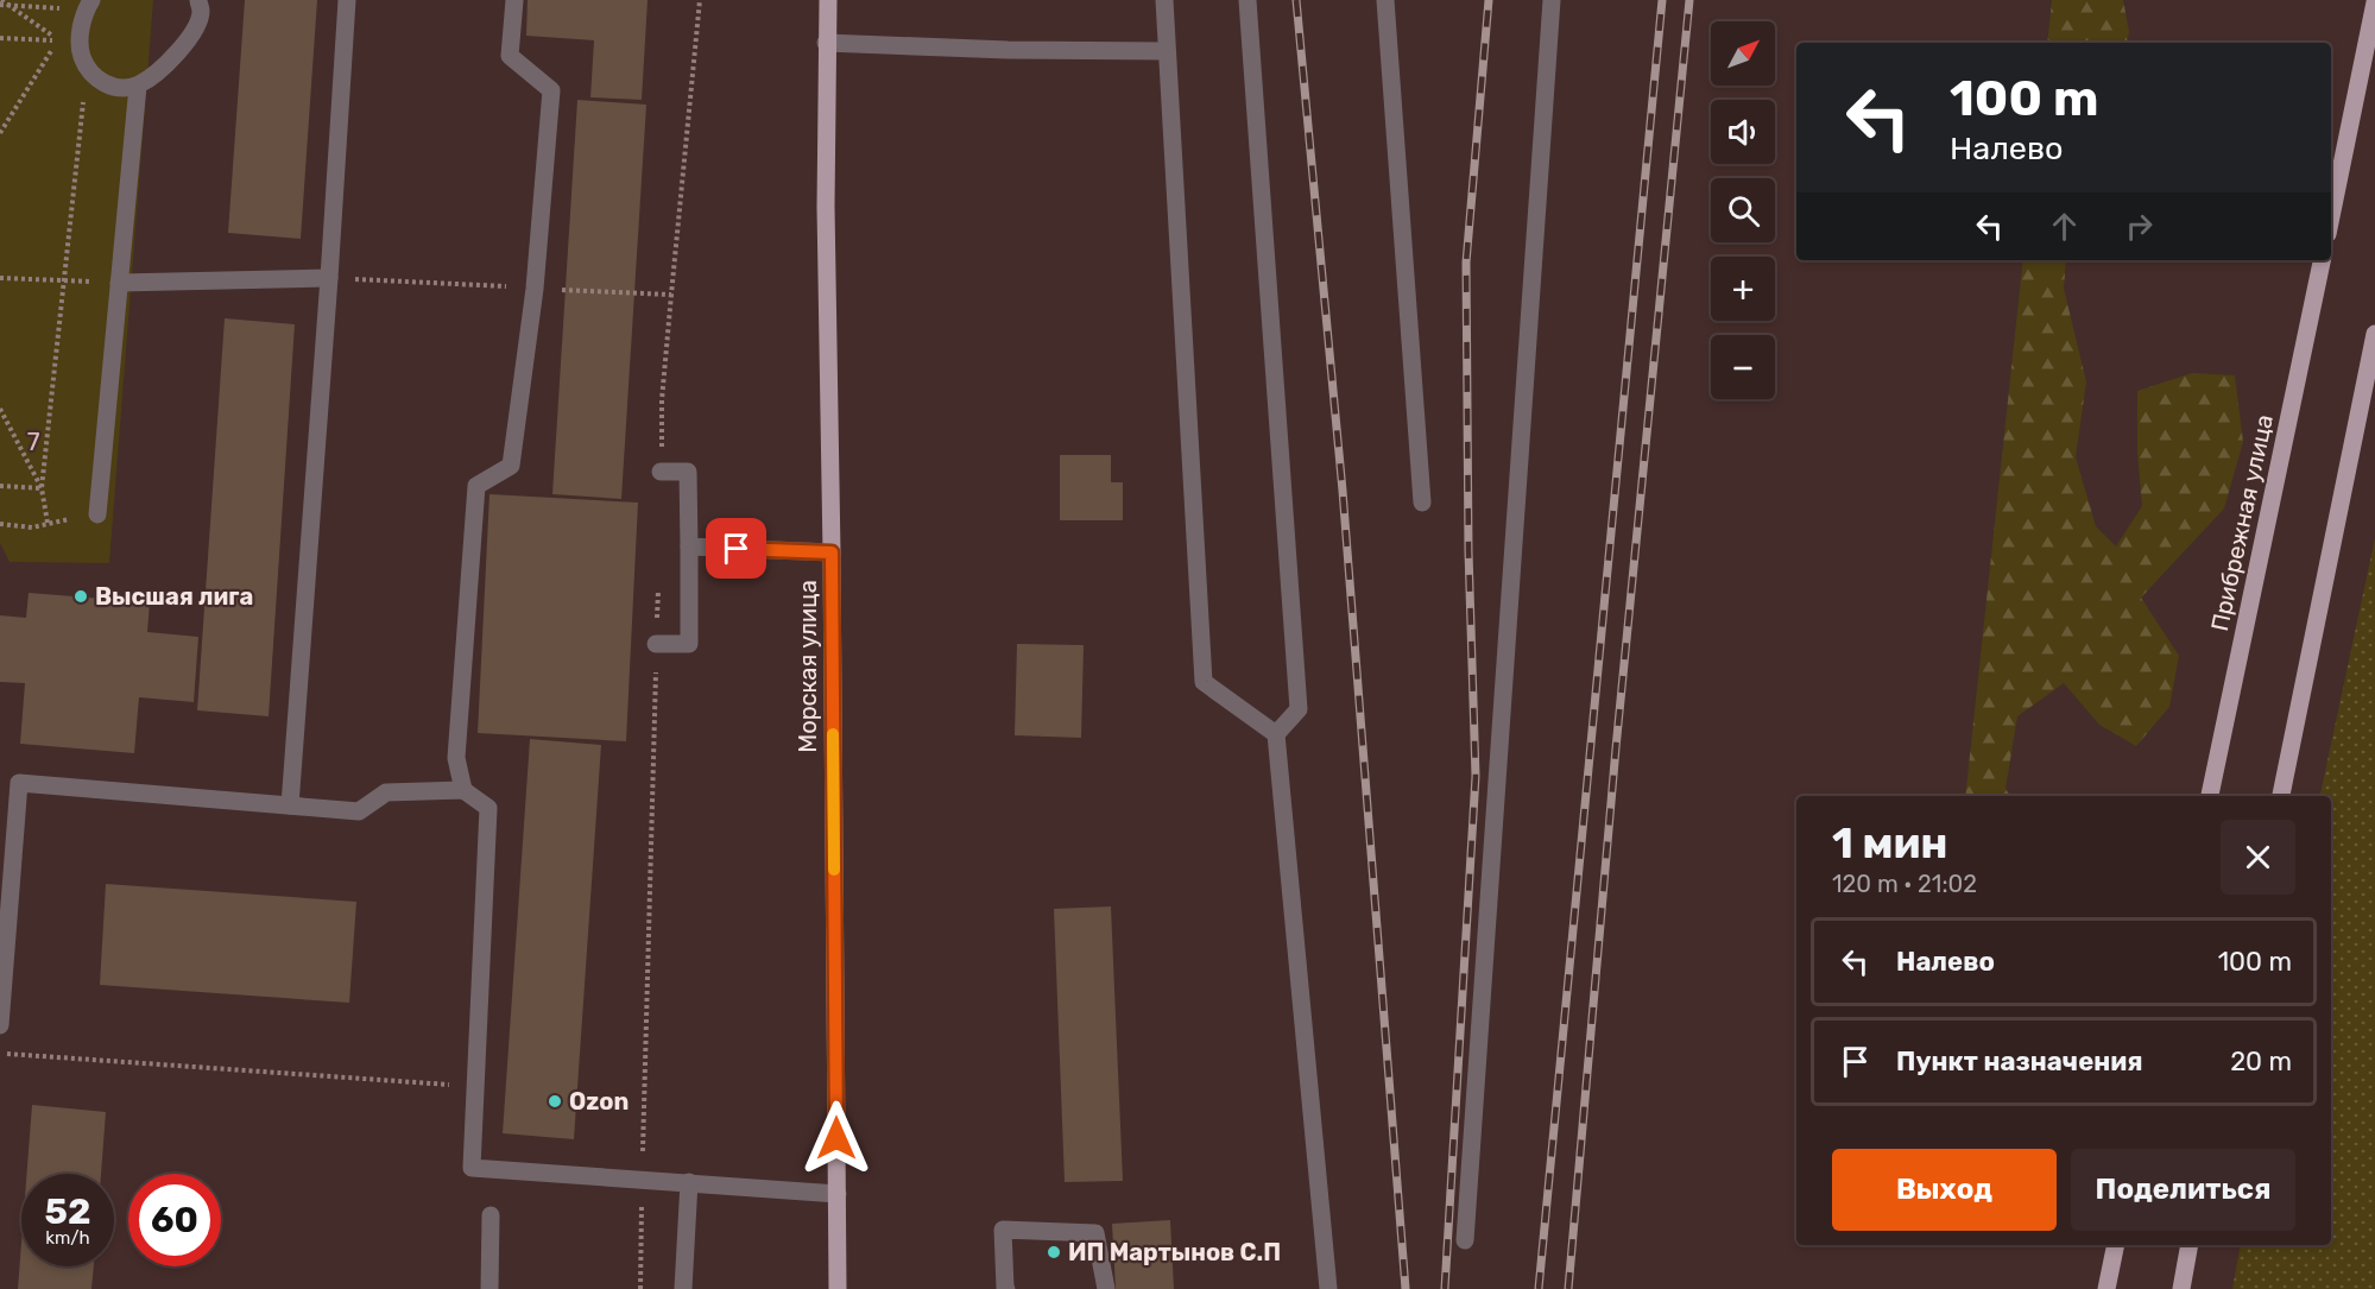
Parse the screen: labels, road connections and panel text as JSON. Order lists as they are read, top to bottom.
{
  "streets": {
    "main road": ["Прибрежная улица", "Морская улица"]
  },
  "districts": ["7"],
  "places": ["Высшая лига", "Ozon", "ИП Мартынов С.П"],
  "north": "top right",
  "page": {
    "map_buttons": ["+", "−"],
    "turn": ["100 m", "Налево"],
    "heading": ["1 мин", "120 m · 21:02"],
    "list": [
      {
        "name": "Налево",
        "value": "100 m"
      },
      {
        "name": "Пункт назначения",
        "value": "20 m"
      }
    ],
    "buttons": ["Выход", "Поделиться"],
    "speed": "52 km/h",
    "limit": "60"
  }
}
